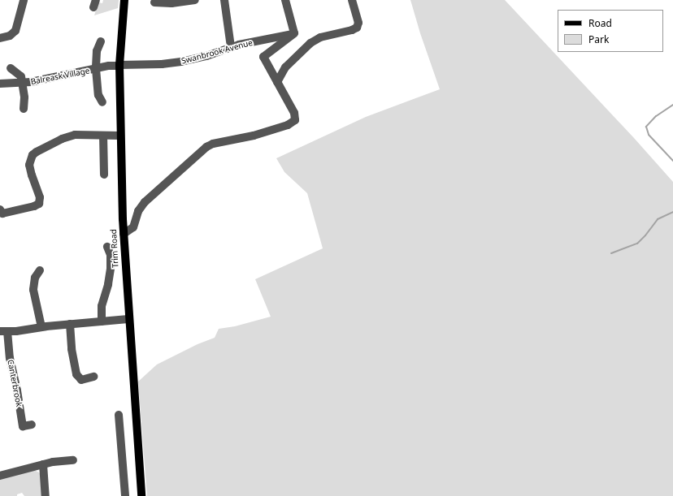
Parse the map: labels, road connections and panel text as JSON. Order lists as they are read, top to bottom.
{
  "streets": {
    "main road": ["Trim Road"],
    "street": ["Swanbrook Avenue", "Balreask Village", "Canterbrook"]
  },
  "crossings": [
    ["Swanbrook Avenue", "Balreask Village"],
    ["Swanbrook Avenue", "Trim Road"],
    ["Balreask Village", "Trim Road"],
    ["Trim Road", "Canterbrook"]
  ],
  "legend": ["Road", "Park"]
}
